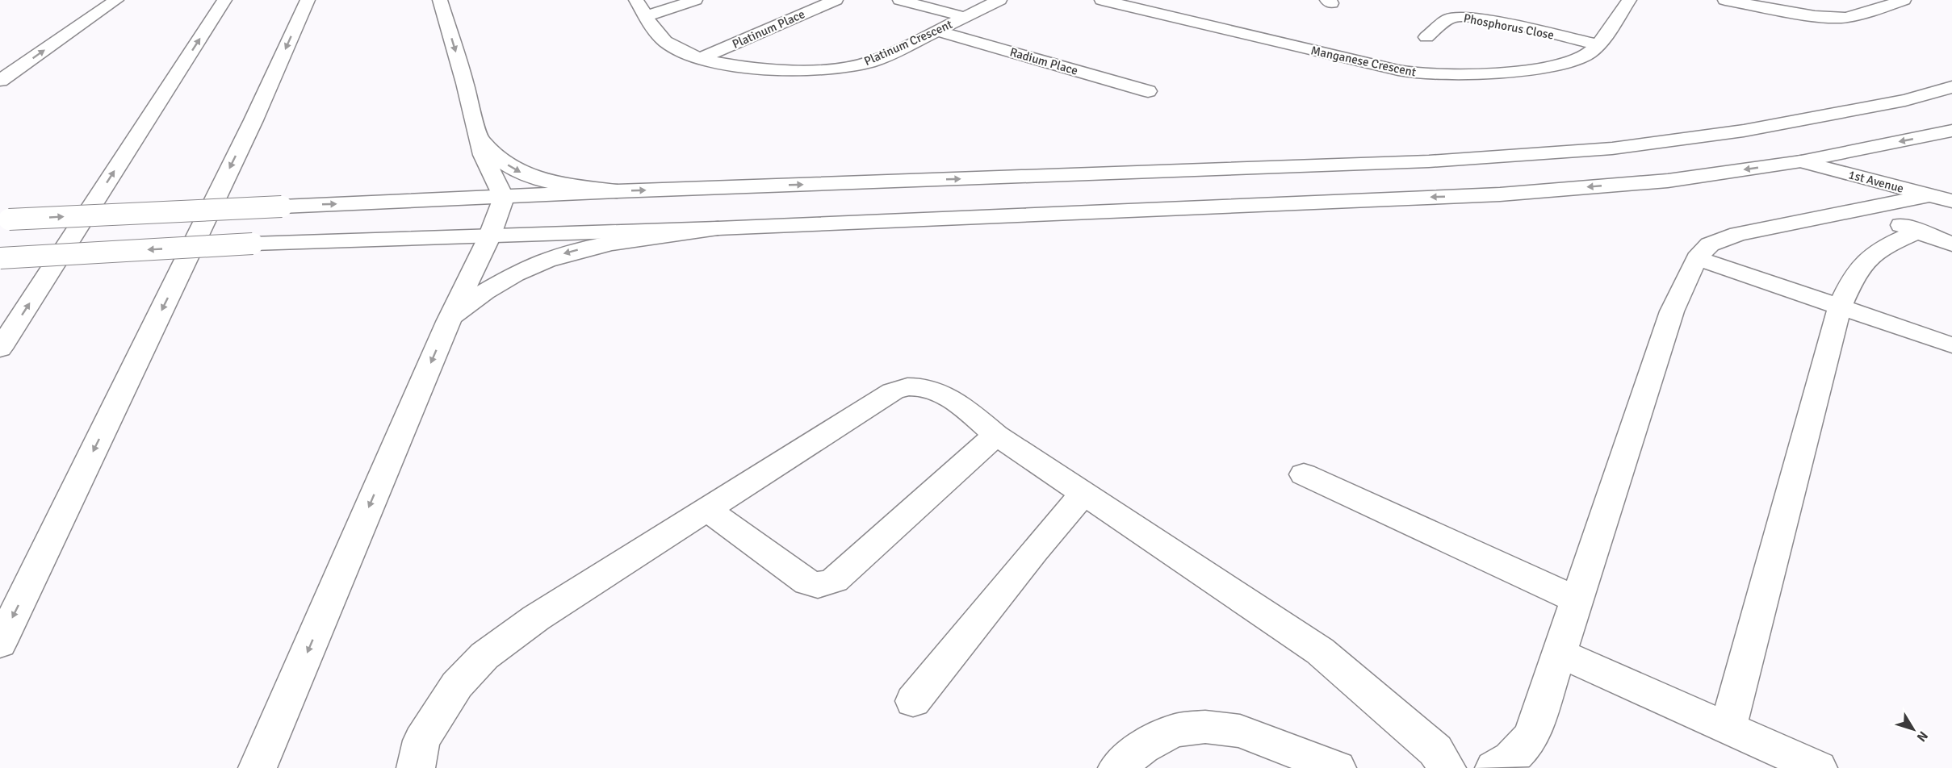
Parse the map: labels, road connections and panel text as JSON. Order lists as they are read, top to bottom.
{
  "streets": {
    "main road": [
      "Phosphorus Close",
      "Platinum Place",
      "Platinum Crescent",
      "Radium Place",
      "Manganese Crescent",
      "1st Avenue"
    ]
  },
  "crossings": [
    ["Phosphorus Close", "Manganese Crescent"],
    ["Platinum Place", "Platinum Crescent"],
    ["Platinum Crescent", "Radium Place"]
  ],
  "north": "bottom right"
}
